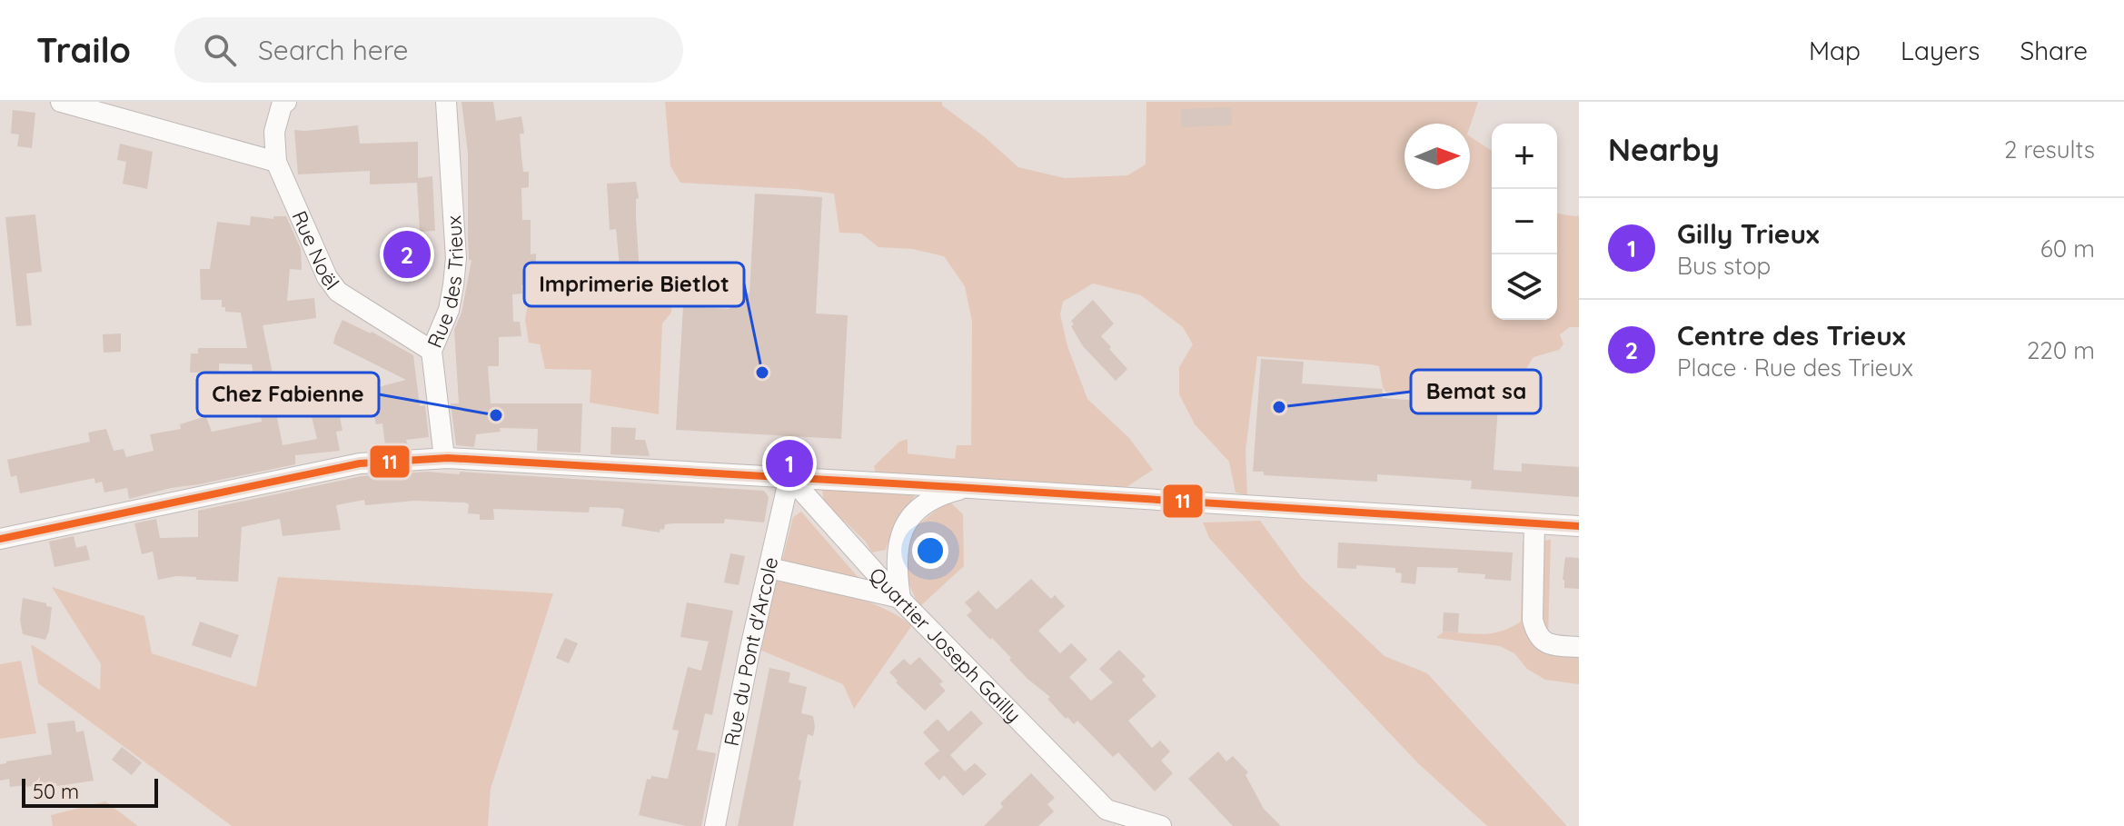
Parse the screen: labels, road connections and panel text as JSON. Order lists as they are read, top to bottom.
{
  "streets": {
    "street": [
      "Rue Noël",
      "Rue des Trieux",
      "Quartier Joseph Gailly",
      "Rue du Pont d'Arcole"
    ]
  },
  "crossings": [
    ["Rue Noël", "Rue des Trieux"],
    ["Quartier Joseph Gailly", "Rue du Pont d'Arcole"]
  ],
  "places": ["Imprimerie Bietlot", "Bemat sa", "Chez Fabienne"],
  "lines": ["transit line 11"],
  "scale_bar": "50 m",
  "north": "right",
  "page": {
    "header": "Trailo",
    "search": "Search here",
    "nav": ["Map", "Layers", "Share"],
    "heading": ["Nearby", "2 results"],
    "map_buttons": ["+", "−"],
    "list": [
      {
        "mark": "1",
        "name": "Gilly Trieux",
        "note": "Bus stop",
        "value": "60 m"
      },
      {
        "mark": "2",
        "name": "Centre des Trieux",
        "note": "Place · Rue des Trieux",
        "value": "220 m"
      }
    ],
    "pins": ["2", "1"],
    "scale": "50 m"
  }
}
